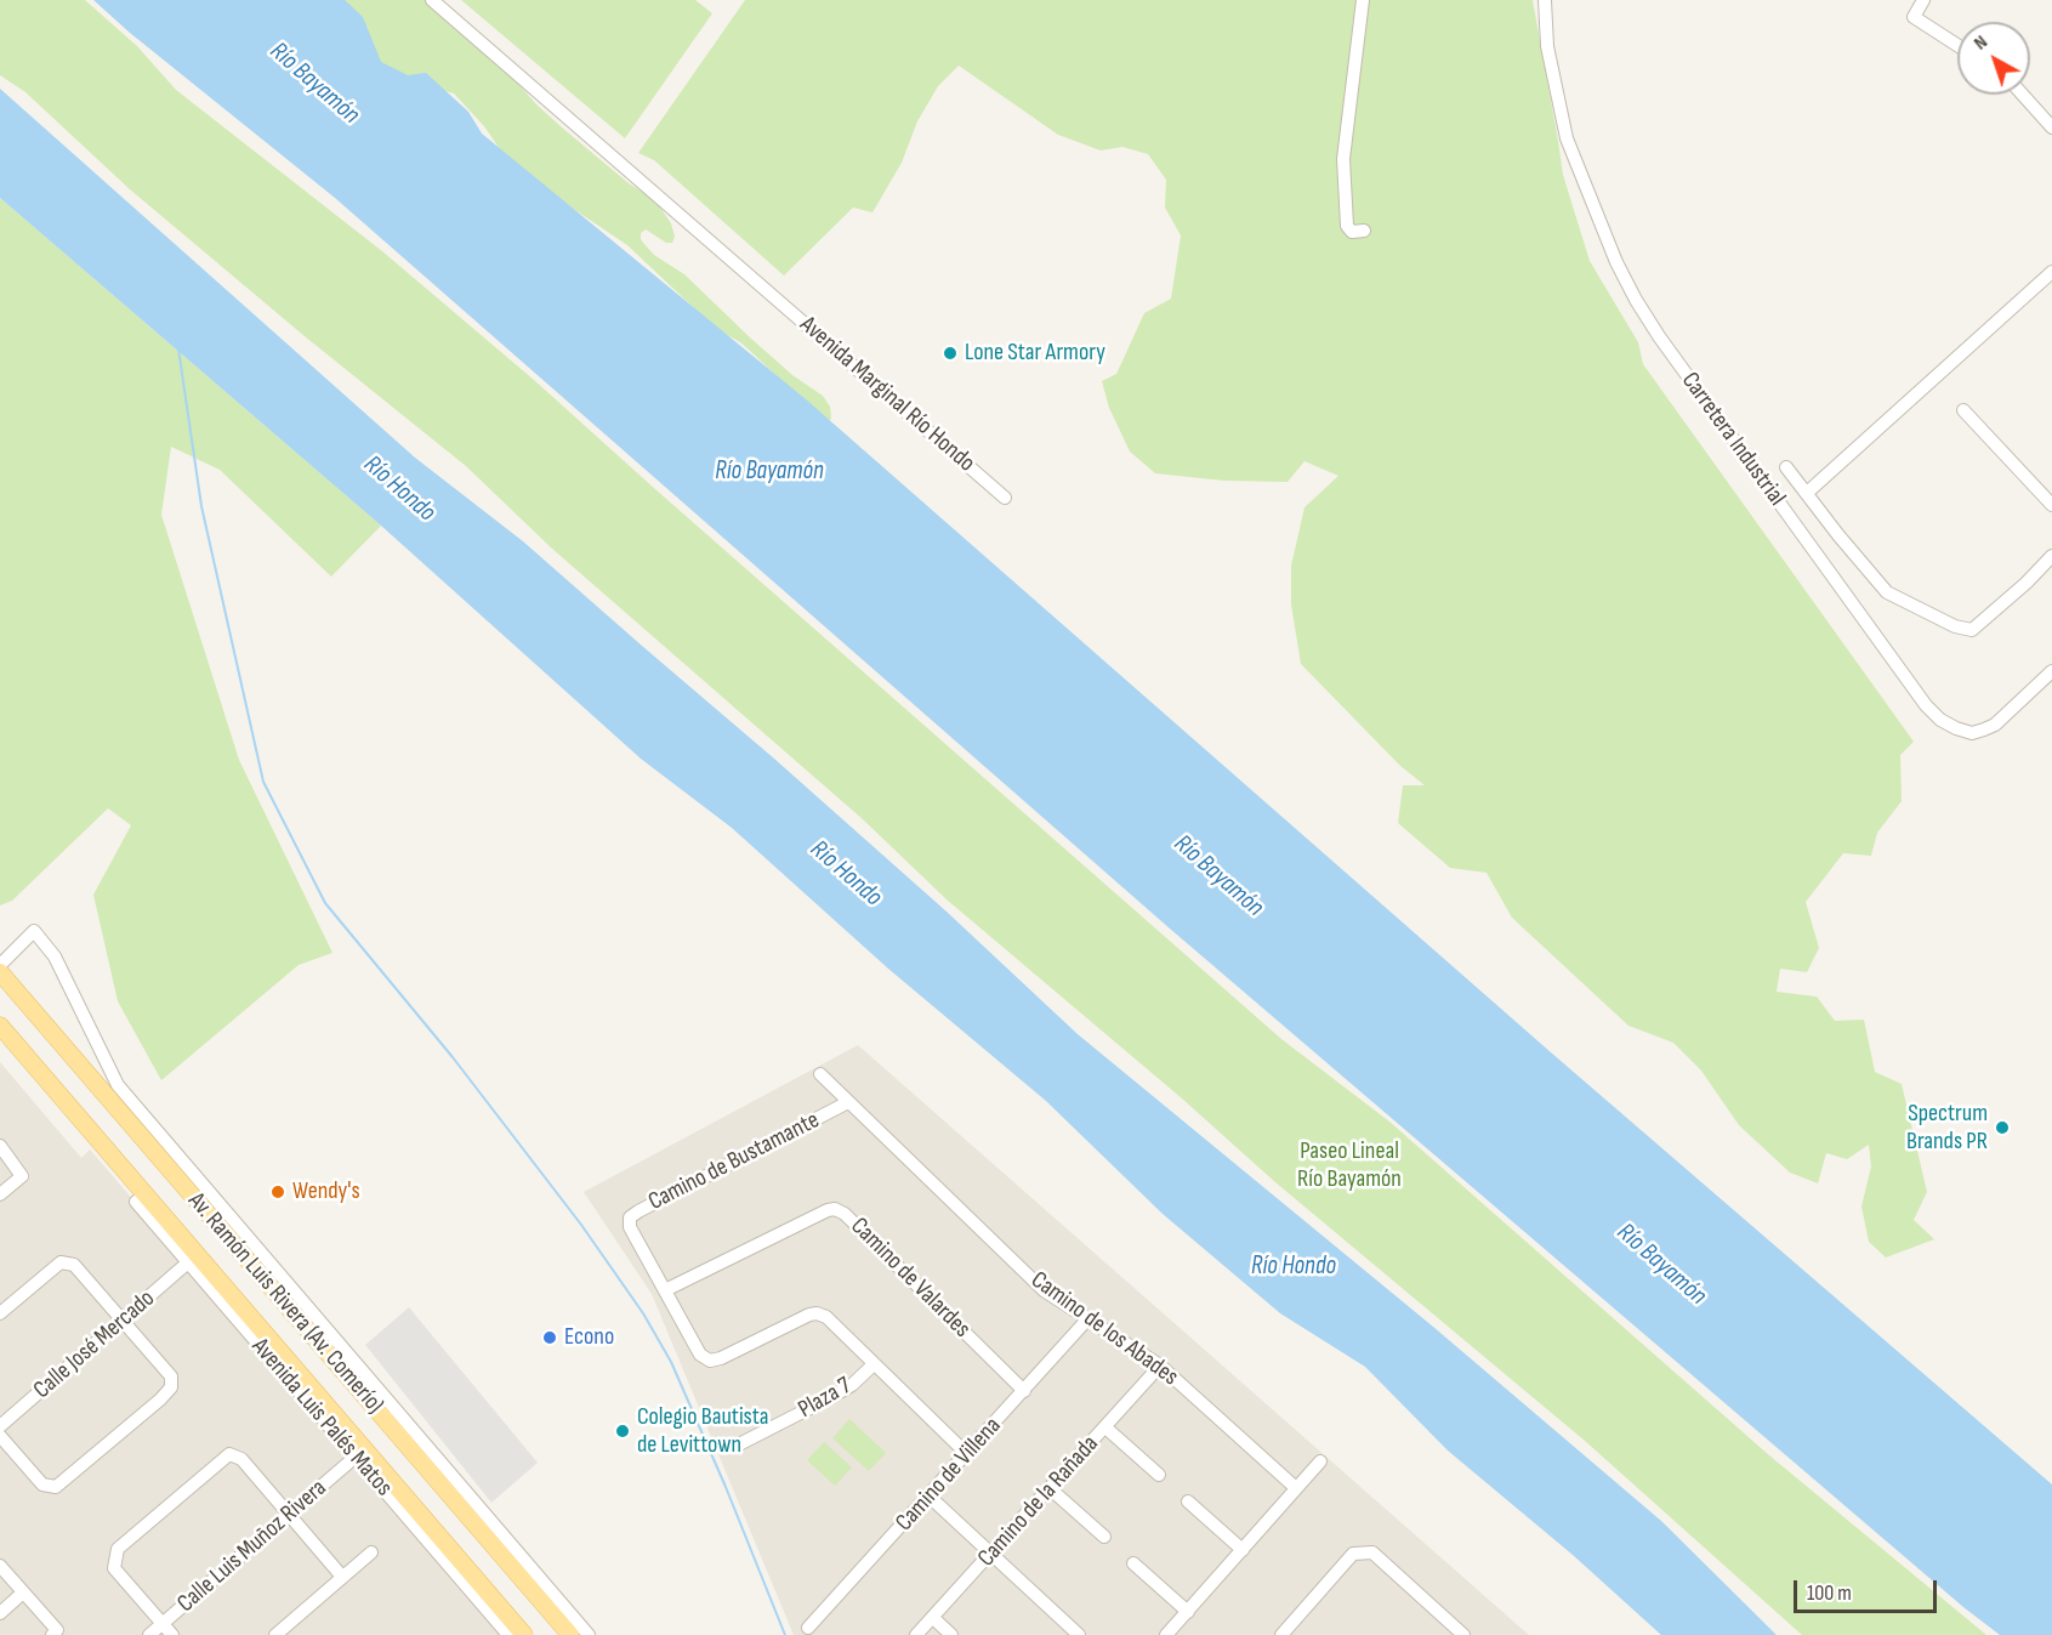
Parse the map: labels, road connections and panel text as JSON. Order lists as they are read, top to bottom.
{
  "streets": {
    "main road": ["Av. Ramón Luis Rivera (Av. Comerío)"],
    "street": [
      "Avenida Marginal Río Hondo",
      "Carretera Industrial",
      "Camino de Bustamante",
      "Camino de Valardes",
      "Camino de los Abades",
      "Calle José Mercado",
      "Plaza 7",
      "Avenida Luis Palés Matos",
      "Camino de Villena",
      "Camino de la Rañada",
      "Calle Luis Muñoz Rivera"
    ]
  },
  "crossings": [
    ["Camino de Bustamante", "Camino de Valardes"],
    ["Camino de Bustamante", "Camino de los Abades"],
    ["Camino de Bustamante", "Plaza 7"],
    ["Camino de Bustamante", "Camino de Villena"],
    ["Camino de Valardes", "Camino de Villena"],
    ["Camino de los Abades", "Camino de Villena"],
    ["Camino de los Abades", "Camino de la Rañada"],
    ["Calle José Mercado", "Avenida Luis Palés Matos"],
    ["Avenida Luis Palés Matos", "Calle Luis Muñoz Rivera"]
  ],
  "water": ["Río Bayamón", "Río Hondo"],
  "parks": ["Paseo Lineal Río Bayamón"],
  "places": [
    "Lone Star Armory",
    "Spectrum Brands PR",
    "Wendy's",
    "Econo",
    "Colegio Bautista de Levittown"
  ],
  "scale_bar": "100 m",
  "north": "top left"
}
